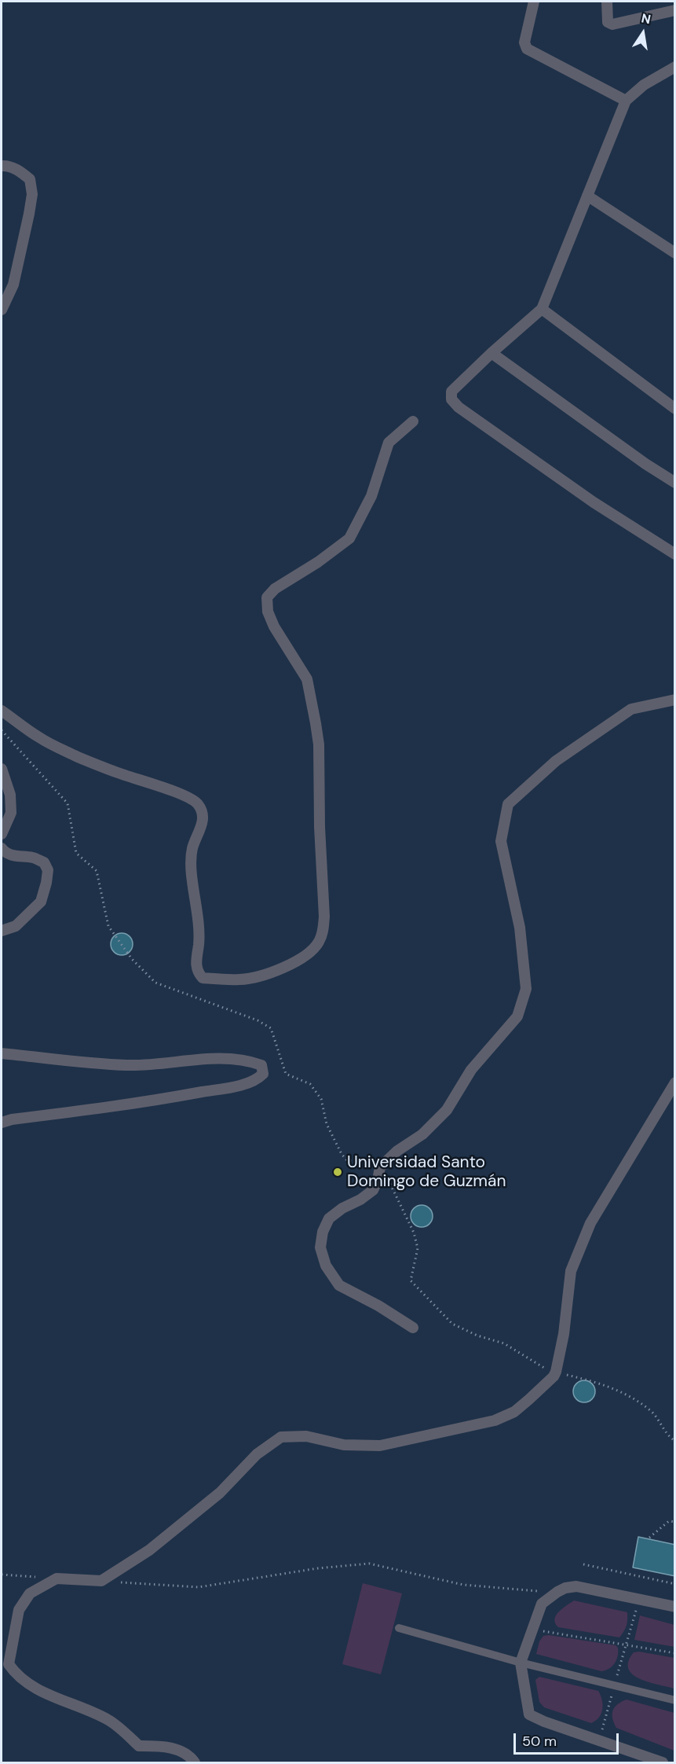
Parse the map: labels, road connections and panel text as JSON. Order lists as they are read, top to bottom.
{
  "places": ["Universidad Santo Domingo de Guzmán"],
  "scale_bar": "50 m",
  "north": "top"
}
